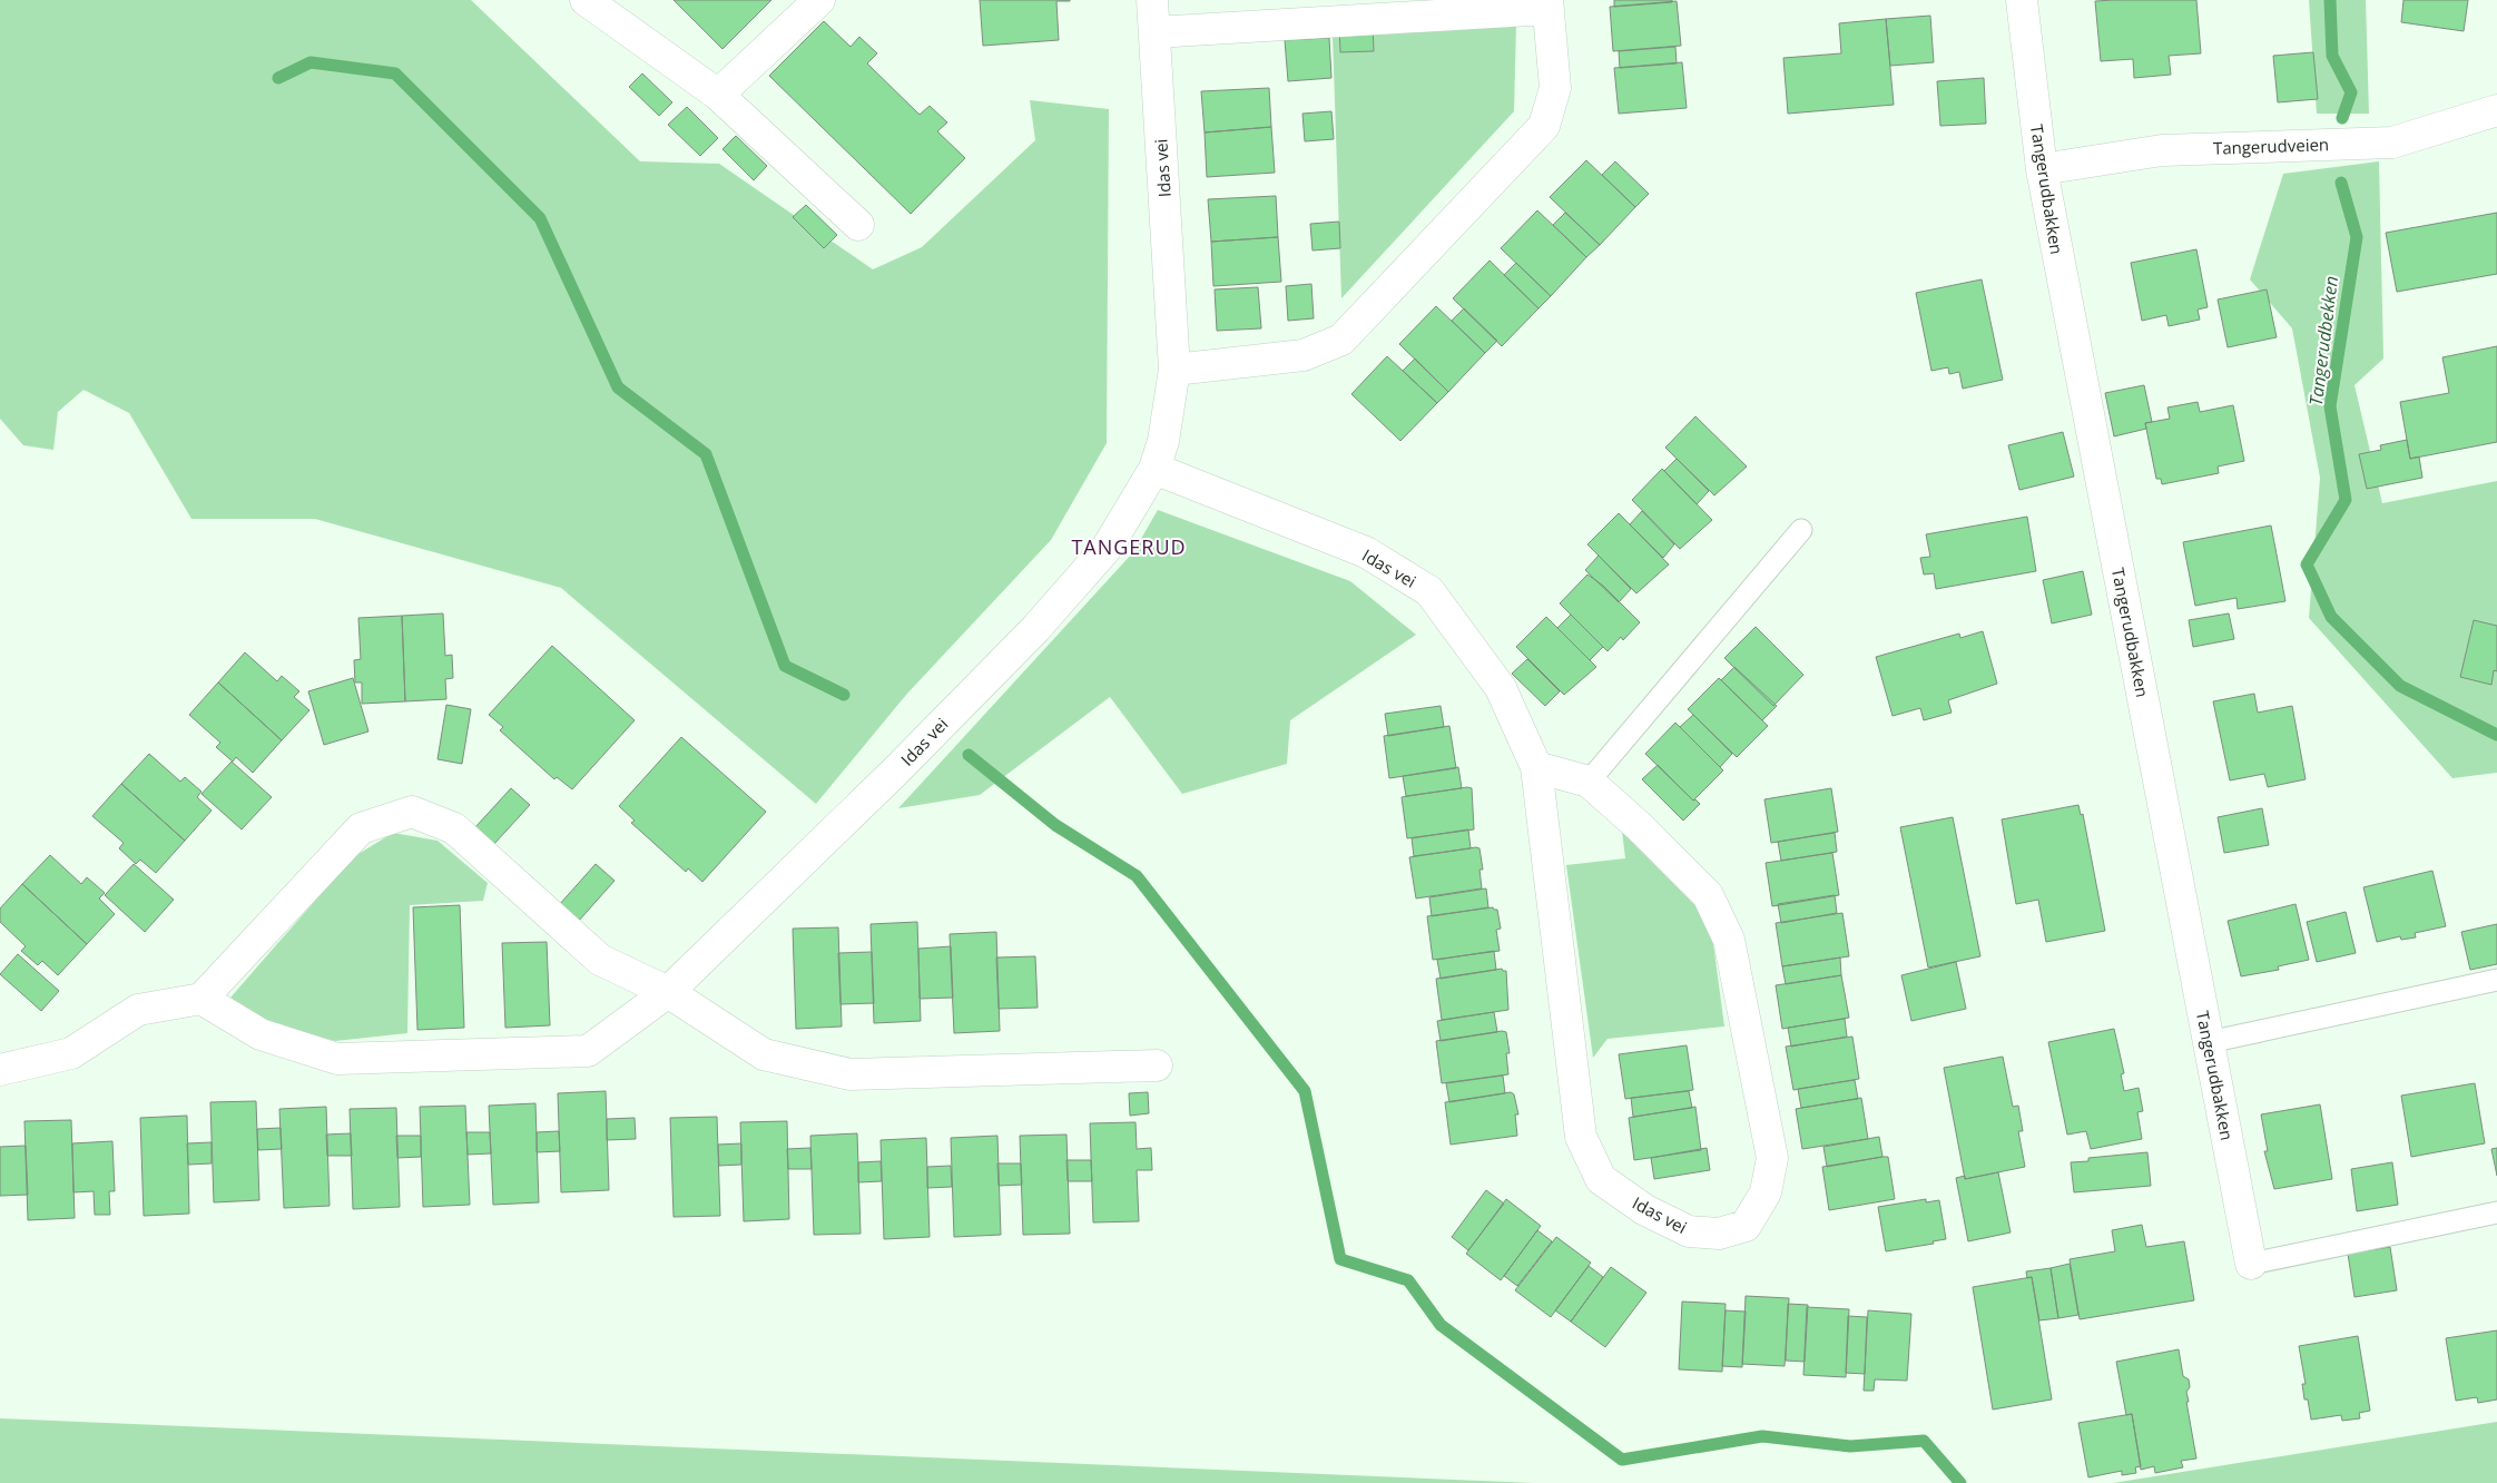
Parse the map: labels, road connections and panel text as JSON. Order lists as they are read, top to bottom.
{
  "streets": {
    "street": ["Tangerudveien", "Idas vei", "Tangerudbakken"]
  },
  "crossings": [
    ["Tangerudveien", "Tangerudbakken"]
  ],
  "districts": ["TANGERUD"],
  "water": ["Tangerudbekken"]
}
